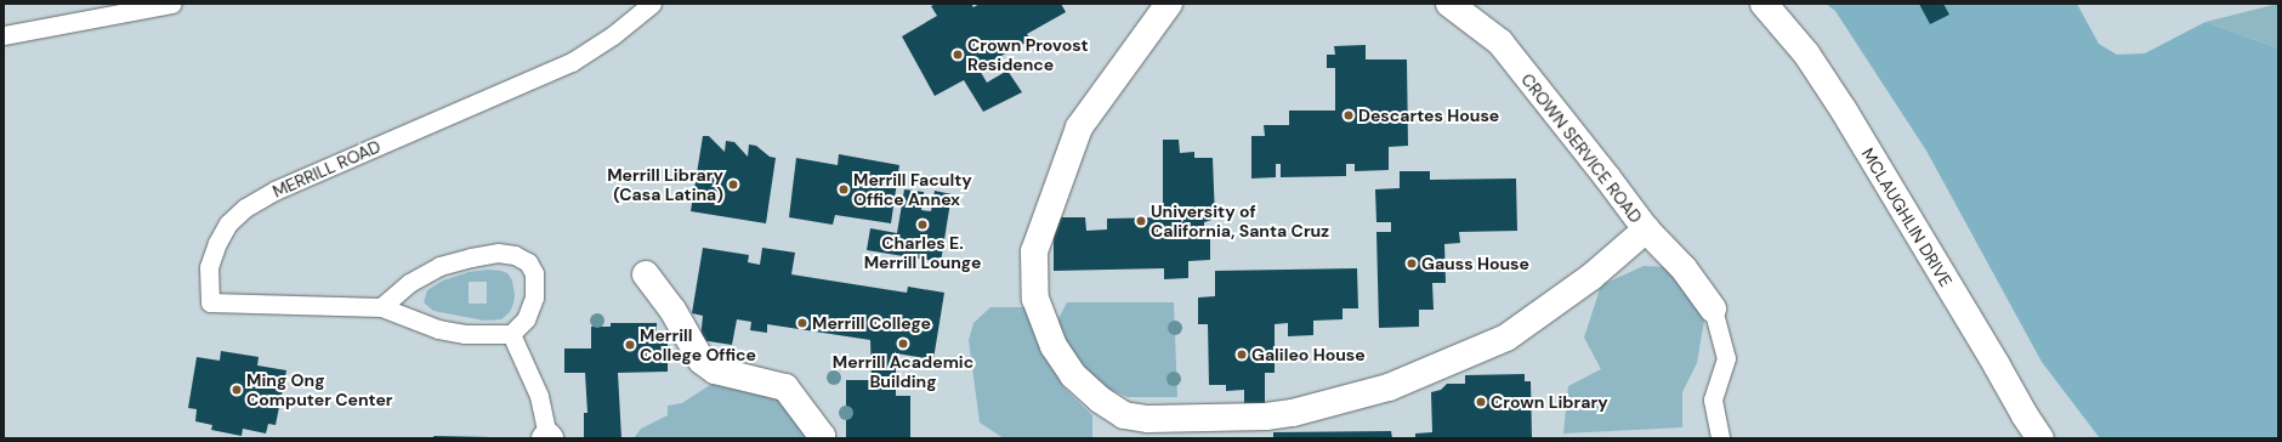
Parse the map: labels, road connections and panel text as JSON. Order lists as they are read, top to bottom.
{
  "streets": {
    "street": ["CROWN SERVICE ROAD", "MCLAUGHLIN DRIVE"],
    "lane": ["MERRILL ROAD"]
  },
  "places": [
    "Crown Provost Residence",
    "Descartes House",
    "Merrill Library (Casa Latina)",
    "Merrill Faculty Office Annex",
    "University of California, Santa Cruz",
    "Charles E. Merrill Lounge",
    "Gauss House",
    "Merrill College",
    "Merrill Academic Building",
    "Merrill College Office",
    "Galileo House",
    "Ming Ong Computer Center",
    "Crown Library"
  ]
}
